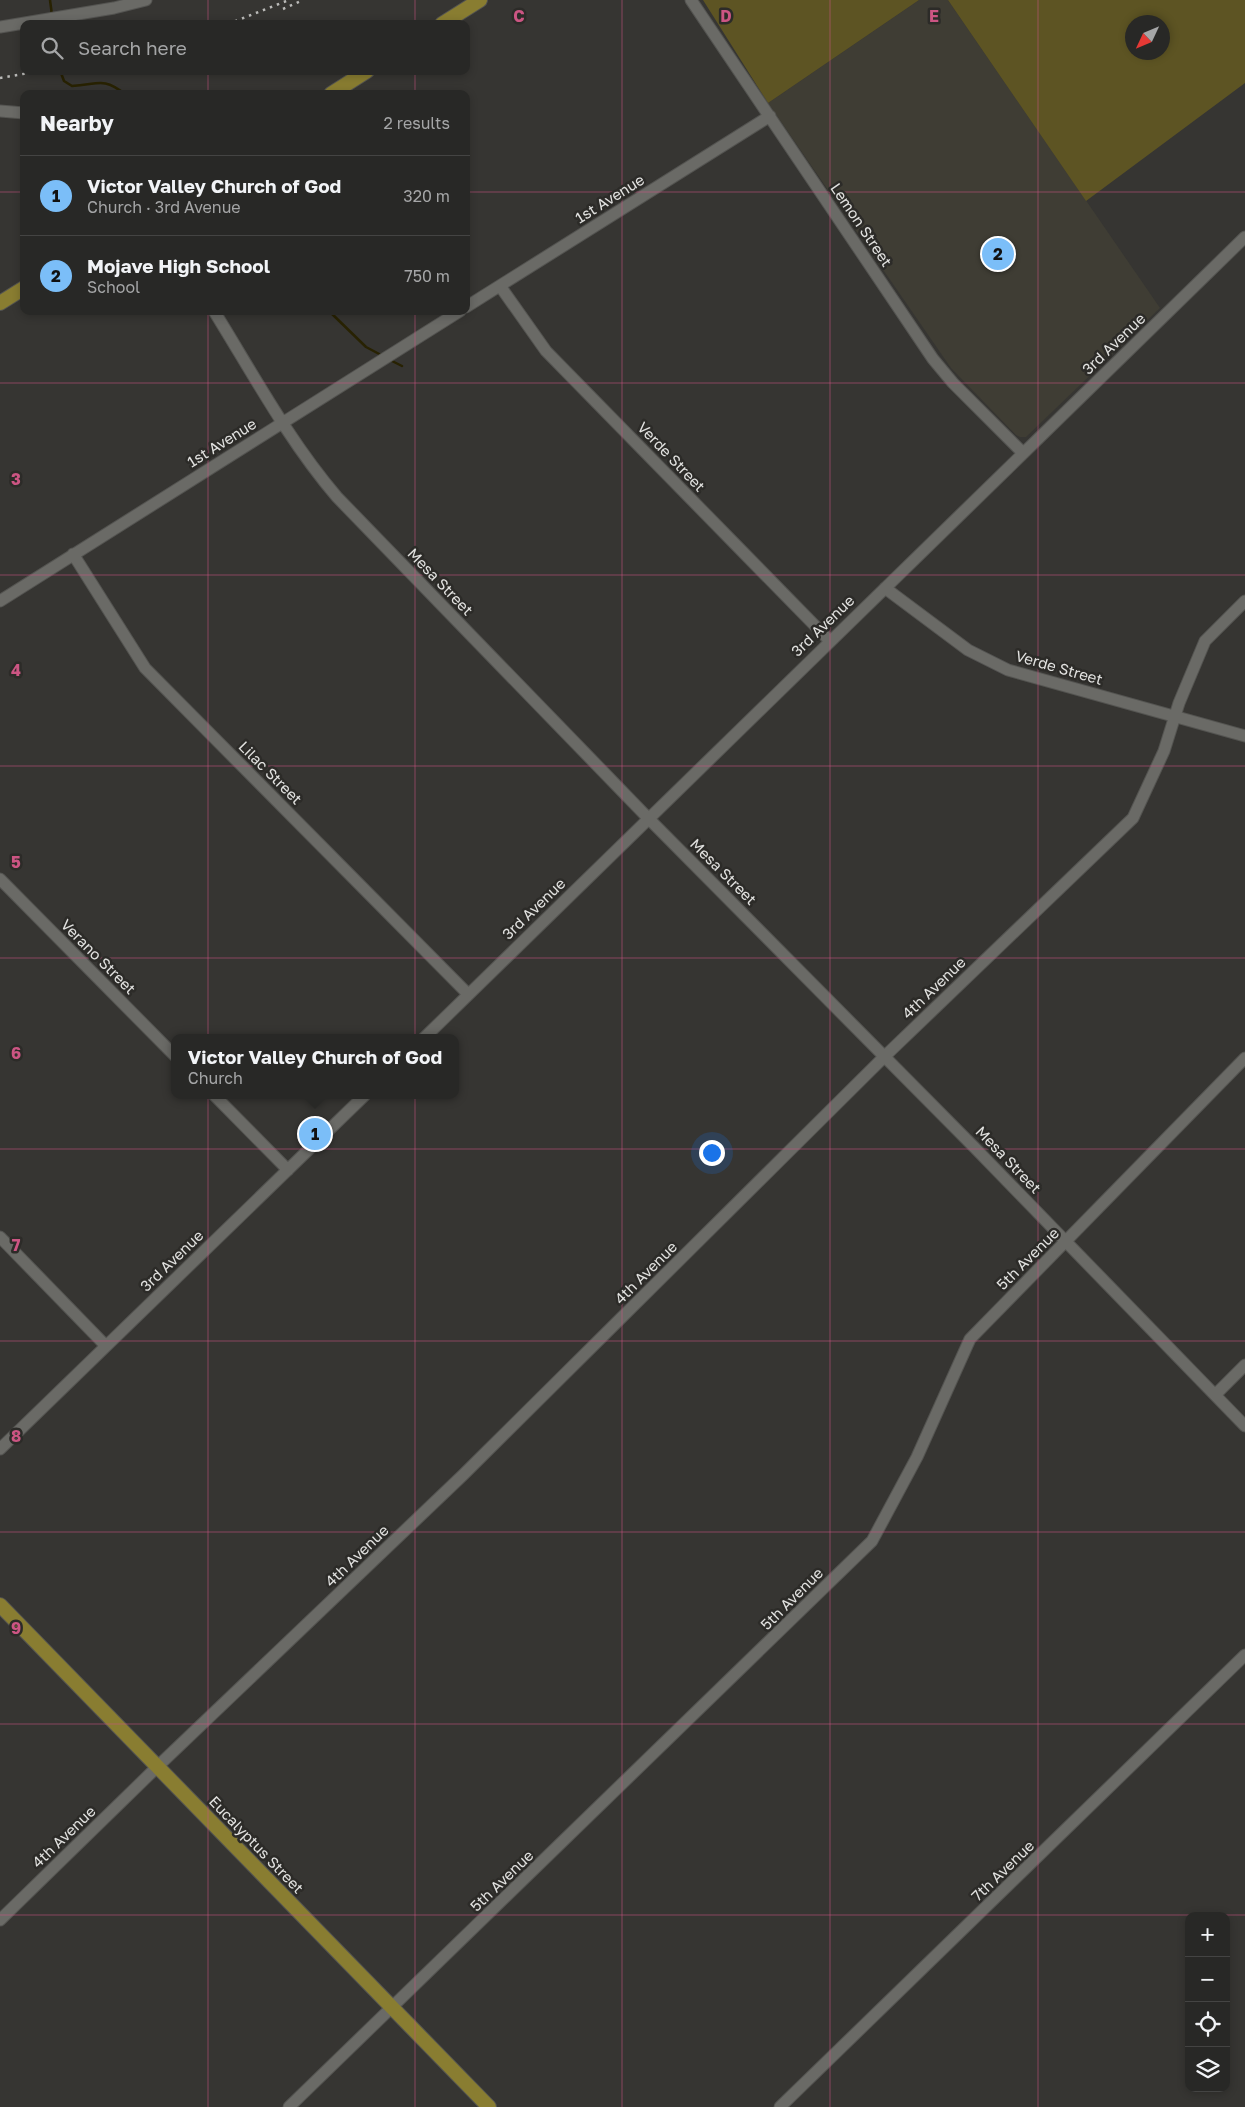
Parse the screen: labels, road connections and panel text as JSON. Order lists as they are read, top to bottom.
{
  "streets": {
    "main road": ["Eucalyptus Street"],
    "street": [
      "1st Avenue",
      "Lemon Street",
      "3rd Avenue",
      "Verde Street",
      "Mesa Street",
      "Lilac Street",
      "Verano Street",
      "4th Avenue",
      "5th Avenue",
      "7th Avenue"
    ]
  },
  "crossings": [
    ["1st Avenue", "Lemon Street"],
    ["1st Avenue", "Verde Street"],
    ["1st Avenue", "Mesa Street"],
    ["1st Avenue", "Lilac Street"],
    ["Lemon Street", "3rd Avenue"],
    ["3rd Avenue", "Verde Street"],
    ["3rd Avenue", "Mesa Street"],
    ["3rd Avenue", "Lilac Street"],
    ["Verde Street", "4th Avenue"],
    ["Mesa Street", "4th Avenue"],
    ["Mesa Street", "5th Avenue"],
    ["4th Avenue", "Eucalyptus Street"],
    ["5th Avenue", "Eucalyptus Street"]
  ],
  "north": "bottom left",
  "page": {
    "search": "Search here",
    "heading": ["Nearby", "2 results"],
    "list": [
      {
        "mark": "1",
        "name": "Victor Valley Church of God",
        "note": "Church · 3rd Avenue",
        "value": "320 m"
      },
      {
        "mark": "2",
        "name": "Mojave High School",
        "note": "School",
        "value": "750 m"
      }
    ],
    "pins": ["2", "1"],
    "popup": ["Victor Valley Church of God", "Church"],
    "map_buttons": ["+", "−"]
  },
  "grid": {
    "columns": ["C", "D", "E"],
    "rows": [
      "3",
      "4",
      "5",
      "6",
      "7",
      "8",
      "9"
    ]
  }
}
